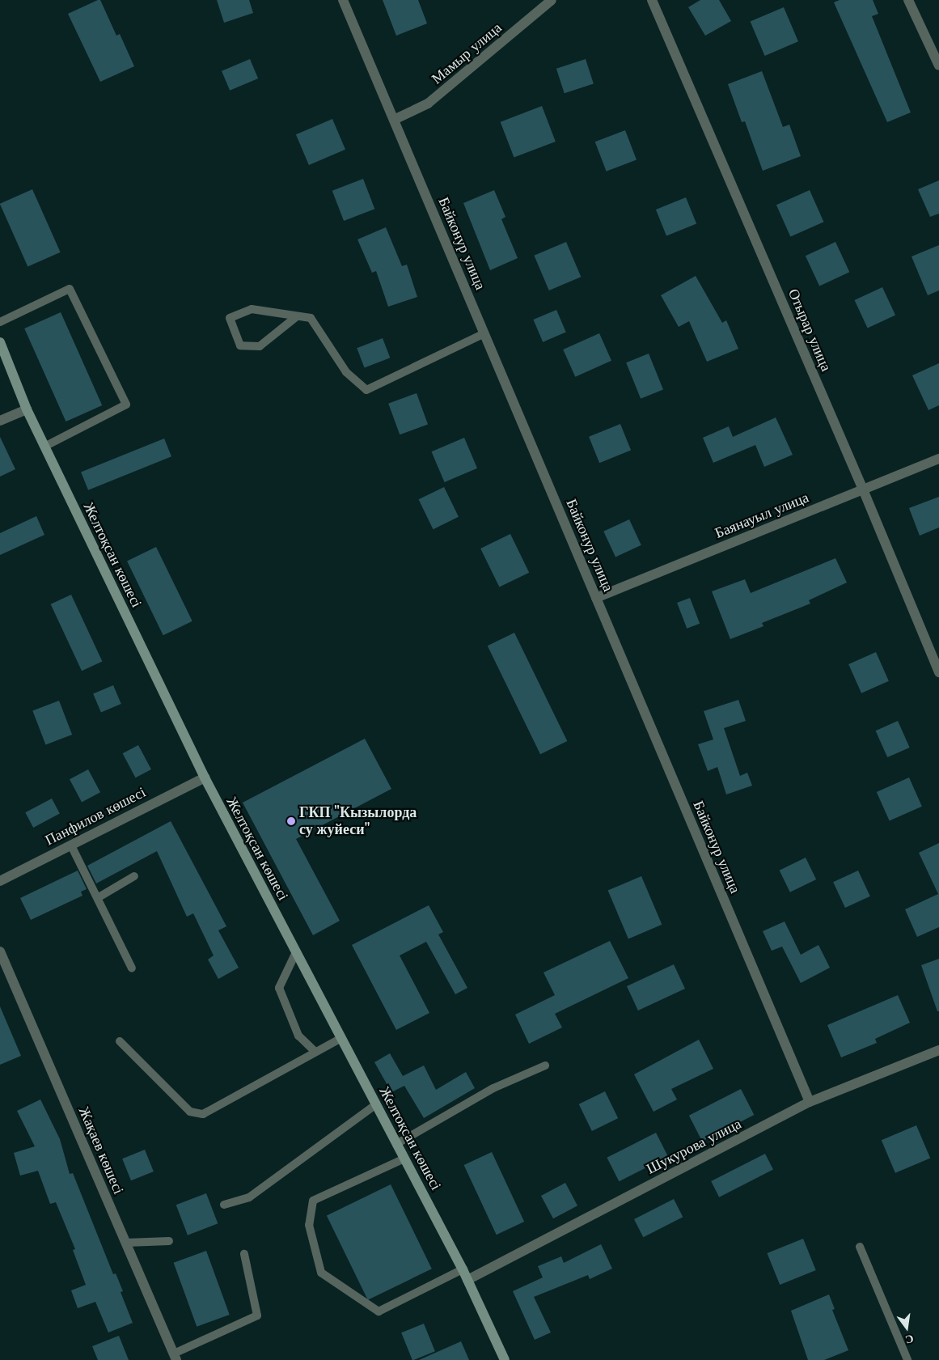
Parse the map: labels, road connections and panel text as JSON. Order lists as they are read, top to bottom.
{
  "streets": {
    "street": [
      "Мамыр улица",
      "Байконур улица",
      "Отырар улица",
      "Баянауыл улица",
      "Желтоқсан көшесі",
      "Панфилов көшесі",
      "Шукурова улица",
      "Жақаев көшесі"
    ]
  },
  "crossings": [
    ["Мамыр улица", "Байконур улица"],
    ["Байконур улица", "Баянауыл улица"],
    ["Байконур улица", "Шукурова улица"],
    ["Отырар улица", "Баянауыл улица"],
    ["Желтоқсан көшесі", "Панфилов көшесі"],
    ["Желтоқсан көшесі", "Шукурова улица"]
  ],
  "places": ["ГКП \"Кызылорда су жуйеси\""],
  "north": "bottom"
}
